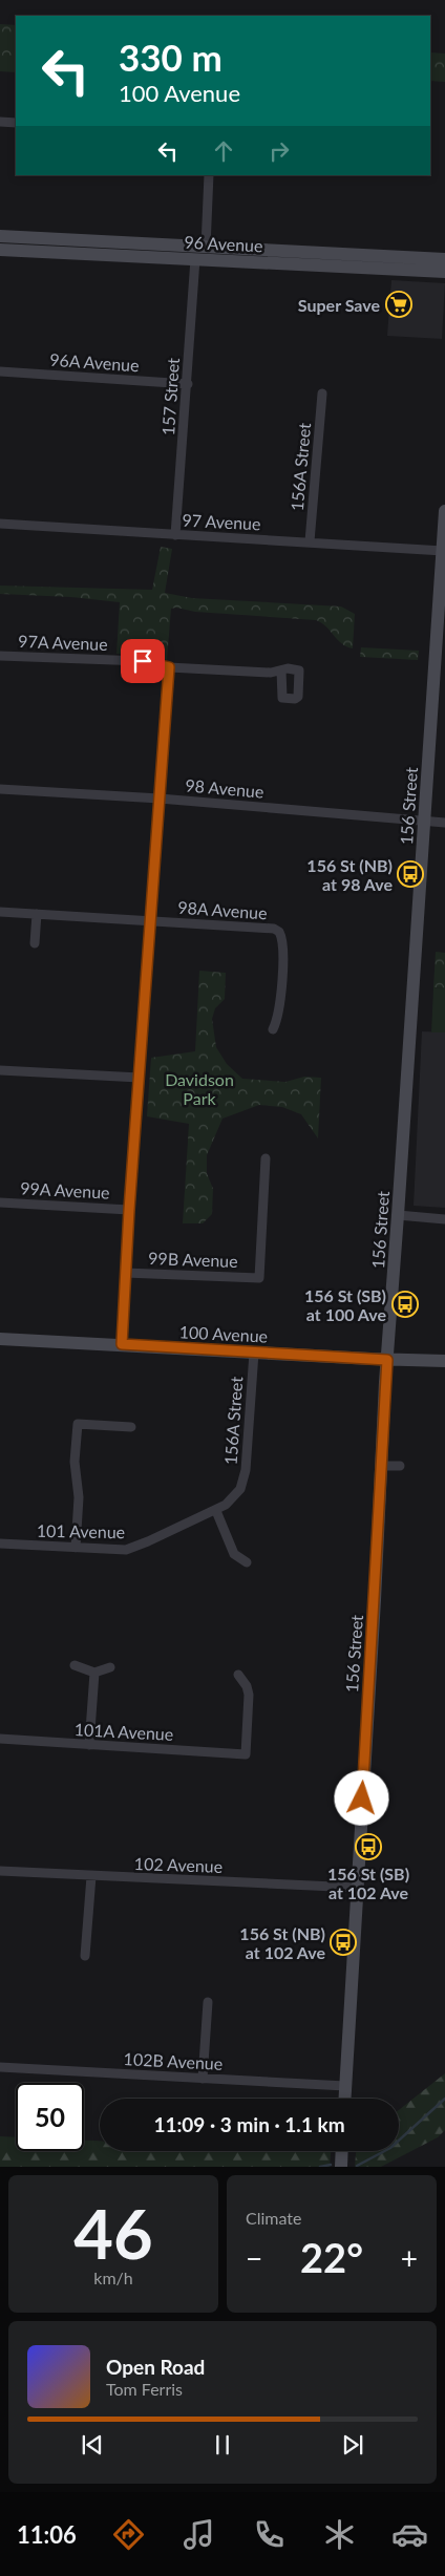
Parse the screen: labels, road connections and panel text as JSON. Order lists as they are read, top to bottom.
{
  "streets": {
    "main road": ["96 Avenue", "156 Street", "100 Avenue"],
    "street": [
      "96A Avenue",
      "157 Street",
      "156A Street",
      "97 Avenue",
      "97A Avenue",
      "98 Avenue",
      "98A Avenue",
      "99A Avenue",
      "99B Avenue",
      "101 Avenue",
      "101A Avenue",
      "102 Avenue",
      "102B Avenue"
    ]
  },
  "crossings": [
    ["96 Avenue", "157 Street"],
    ["96A Avenue", "157 Street"],
    ["157 Street", "97 Avenue"],
    ["156A Street", "97 Avenue"],
    ["156A Street", "100 Avenue"],
    ["156A Street", "101 Avenue"],
    ["97 Avenue", "156 Street"],
    ["98 Avenue", "156 Street"],
    ["156 Street", "100 Avenue"],
    ["156 Street", "102 Avenue"],
    ["156 Street", "102B Avenue"]
  ],
  "parks": ["Davidson Park"],
  "places": {
    "supermarket": ["Super Save"],
    "bus stop": [
      "156 St (NB) at 98 Ave",
      "156 St (SB) at 100 Ave",
      "156 St (SB) at 102 Ave",
      "156 St (NB) at 102 Ave"
    ]
  },
  "page": {
    "turn": ["330 m", "100 Avenue"],
    "limit": "50",
    "trip": "11:09 · 3 min · 1.1 km",
    "tile": [
      ["46", "km/h"],
      "Climate"
    ],
    "heat": ["−", "22°", "+"],
    "song": ["Open Road", "Tom Ferris"],
    "tabs": "11:06"
  }
}
